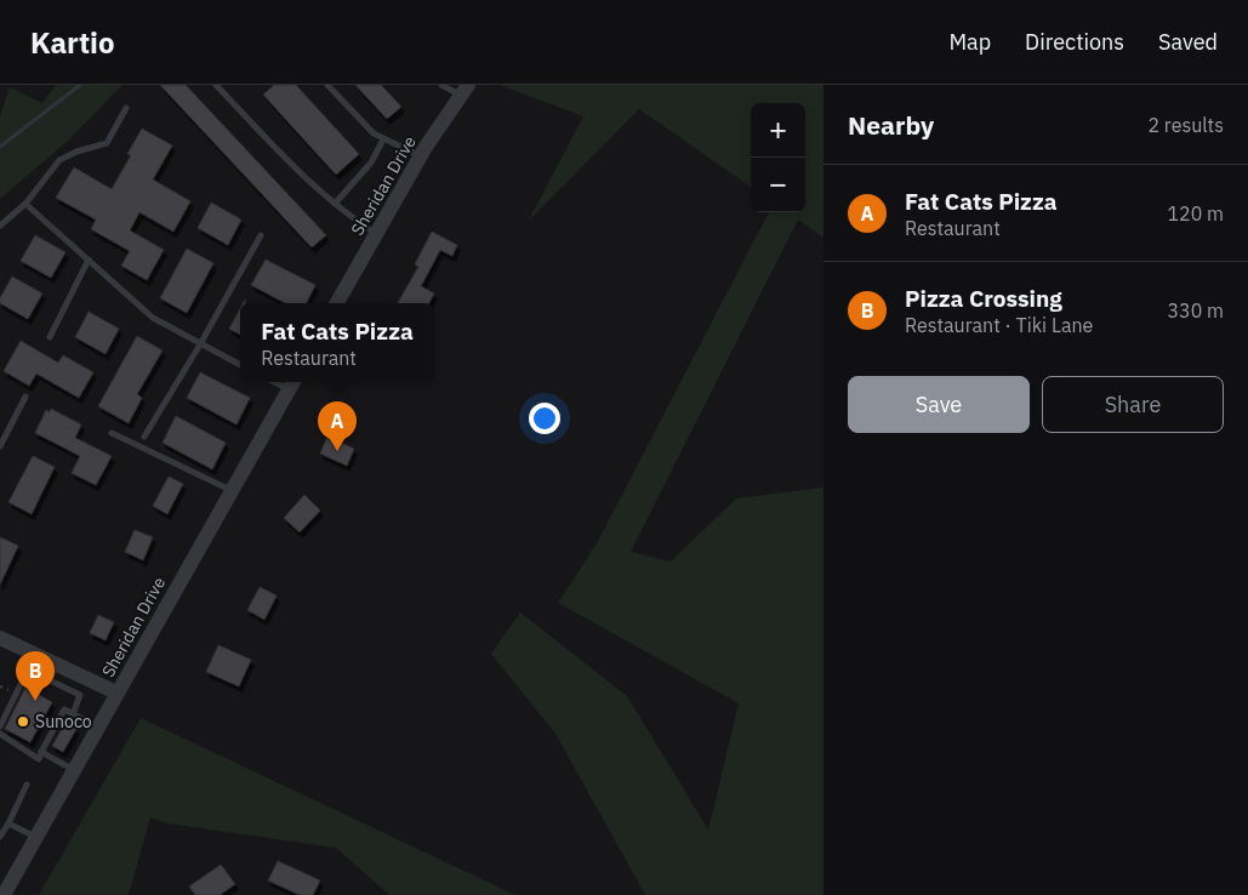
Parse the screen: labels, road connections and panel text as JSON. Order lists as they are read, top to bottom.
{
  "streets": {
    "street": ["Sheridan Drive"]
  },
  "places": ["Sunoco"],
  "page": {
    "header": "Kartio",
    "nav": ["Map", "Directions", "Saved"],
    "heading": ["Nearby", "2 results"],
    "map_buttons": ["+", "−"],
    "list": [
      {
        "mark": "A",
        "name": "Fat Cats Pizza",
        "note": "Restaurant",
        "value": "120 m"
      },
      {
        "mark": "B",
        "name": "Pizza Crossing",
        "note": "Restaurant · Tiki Lane",
        "value": "330 m"
      }
    ],
    "popup": ["Fat Cats Pizza", "Restaurant"],
    "buttons": ["Save", "Share"],
    "pins": ["A", "B"]
  }
}
